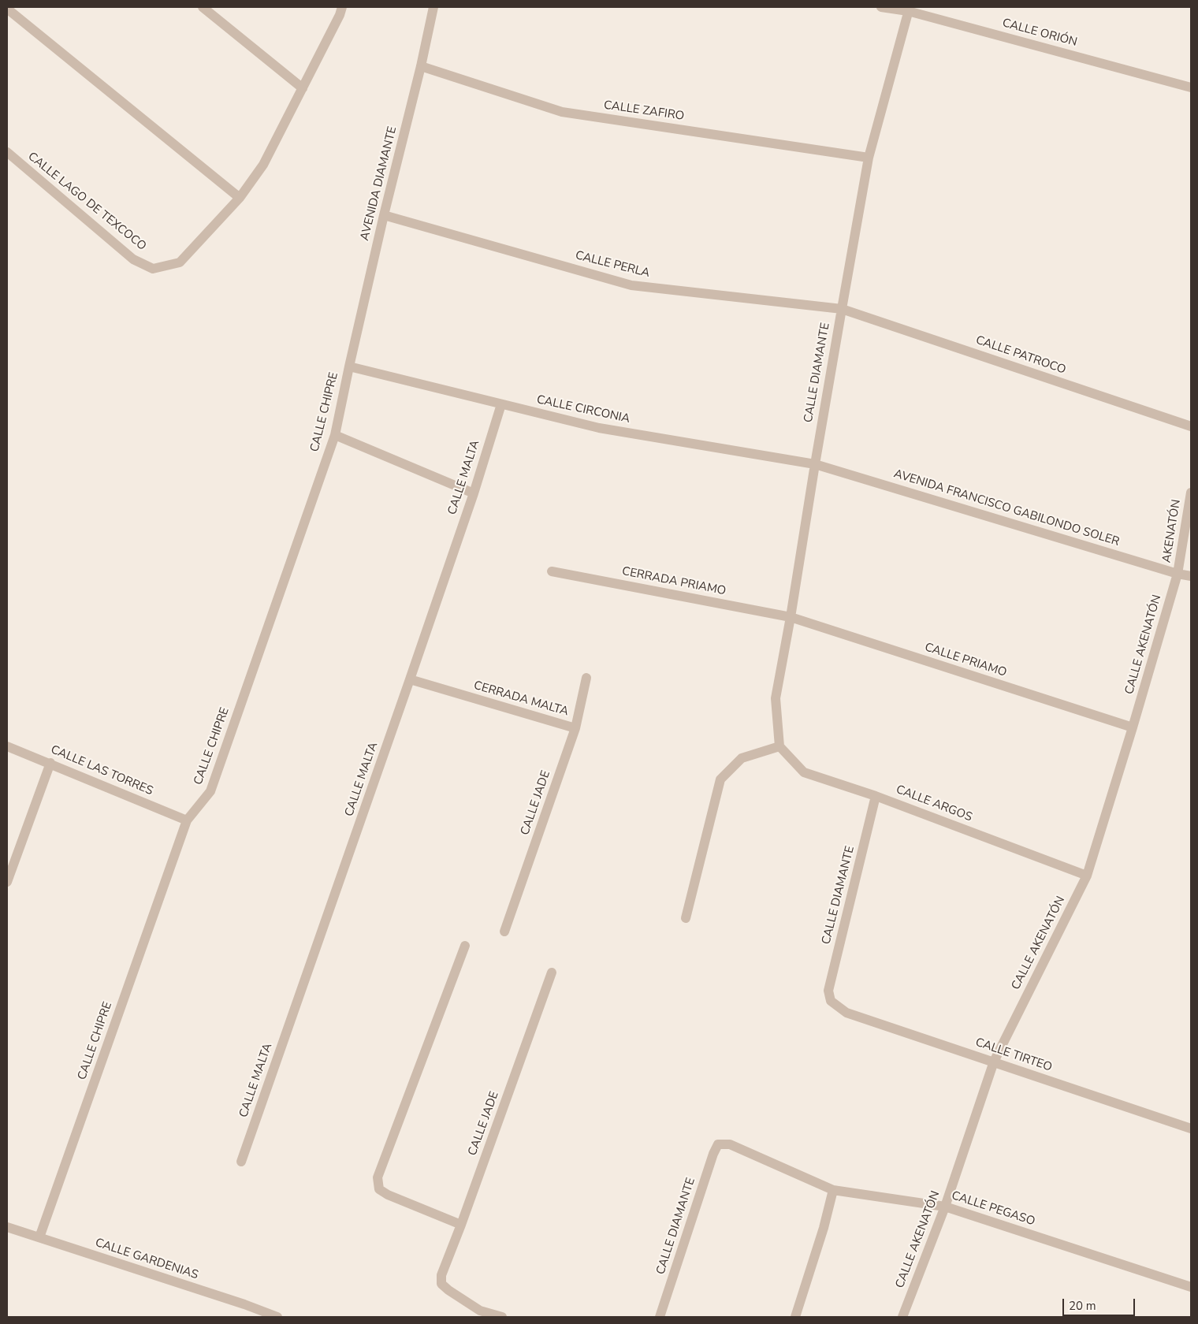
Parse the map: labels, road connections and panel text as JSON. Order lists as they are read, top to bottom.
{
  "streets": {
    "street": [
      "CALLE ORIÓN",
      "CALLE ZAFIRO",
      "AVENIDA DIAMANTE",
      "CALLE LAGO DE TEXCOCO",
      "CALLE PERLA",
      "CALLE PATROCO",
      "CALLE DIAMANTE",
      "CALLE CIRCONIA",
      "CALLE CHIPRE",
      "CALLE MALTA",
      "AVENIDA FRANCISCO GABILONDO SOLER",
      "AKENATÓN",
      "CERRADA PRIAMO",
      "CALLE AKENATÓN",
      "CALLE PRIAMO",
      "CERRADA MALTA",
      "CALLE LAS TORRES",
      "CALLE JADE",
      "CALLE ARGOS",
      "CALLE TIRTEO",
      "CALLE PEGASO",
      "CALLE GARDENIAS"
    ]
  },
  "crossings": [
    ["CALLE ORIÓN", "CALLE DIAMANTE"],
    ["CALLE ZAFIRO", "AVENIDA DIAMANTE"],
    ["CALLE ZAFIRO", "CALLE DIAMANTE"],
    ["AVENIDA DIAMANTE", "CALLE PERLA"],
    ["AVENIDA DIAMANTE", "CALLE CIRCONIA"],
    ["AVENIDA DIAMANTE", "CALLE CHIPRE"],
    ["CALLE PERLA", "CALLE PATROCO"],
    ["CALLE PERLA", "CALLE DIAMANTE"],
    ["CALLE PATROCO", "CALLE DIAMANTE"],
    ["CALLE DIAMANTE", "CALLE CIRCONIA"],
    ["CALLE DIAMANTE", "AVENIDA FRANCISCO GABILONDO SOLER"],
    ["CALLE DIAMANTE", "CERRADA PRIAMO"],
    ["CALLE DIAMANTE", "CALLE PRIAMO"],
    ["CALLE DIAMANTE", "CALLE ARGOS"],
    ["CALLE DIAMANTE", "CALLE TIRTEO"],
    ["CALLE DIAMANTE", "CALLE PEGASO"],
    ["CALLE CIRCONIA", "CALLE CHIPRE"],
    ["CALLE CIRCONIA", "CALLE MALTA"],
    ["CALLE CIRCONIA", "AVENIDA FRANCISCO GABILONDO SOLER"],
    ["CALLE CHIPRE", "CALLE LAS TORRES"],
    ["CALLE CHIPRE", "CALLE GARDENIAS"],
    ["CALLE MALTA", "CERRADA MALTA"],
    ["AVENIDA FRANCISCO GABILONDO SOLER", "AKENATÓN"],
    ["AVENIDA FRANCISCO GABILONDO SOLER", "CALLE AKENATÓN"],
    ["AKENATÓN", "CALLE AKENATÓN"],
    ["CERRADA PRIAMO", "CALLE PRIAMO"],
    ["CALLE AKENATÓN", "CALLE PRIAMO"],
    ["CALLE AKENATÓN", "CALLE ARGOS"],
    ["CALLE AKENATÓN", "CALLE TIRTEO"],
    ["CALLE AKENATÓN", "CALLE PEGASO"],
    ["CERRADA MALTA", "CALLE JADE"]
  ],
  "scale_bar": "20 m"
}
